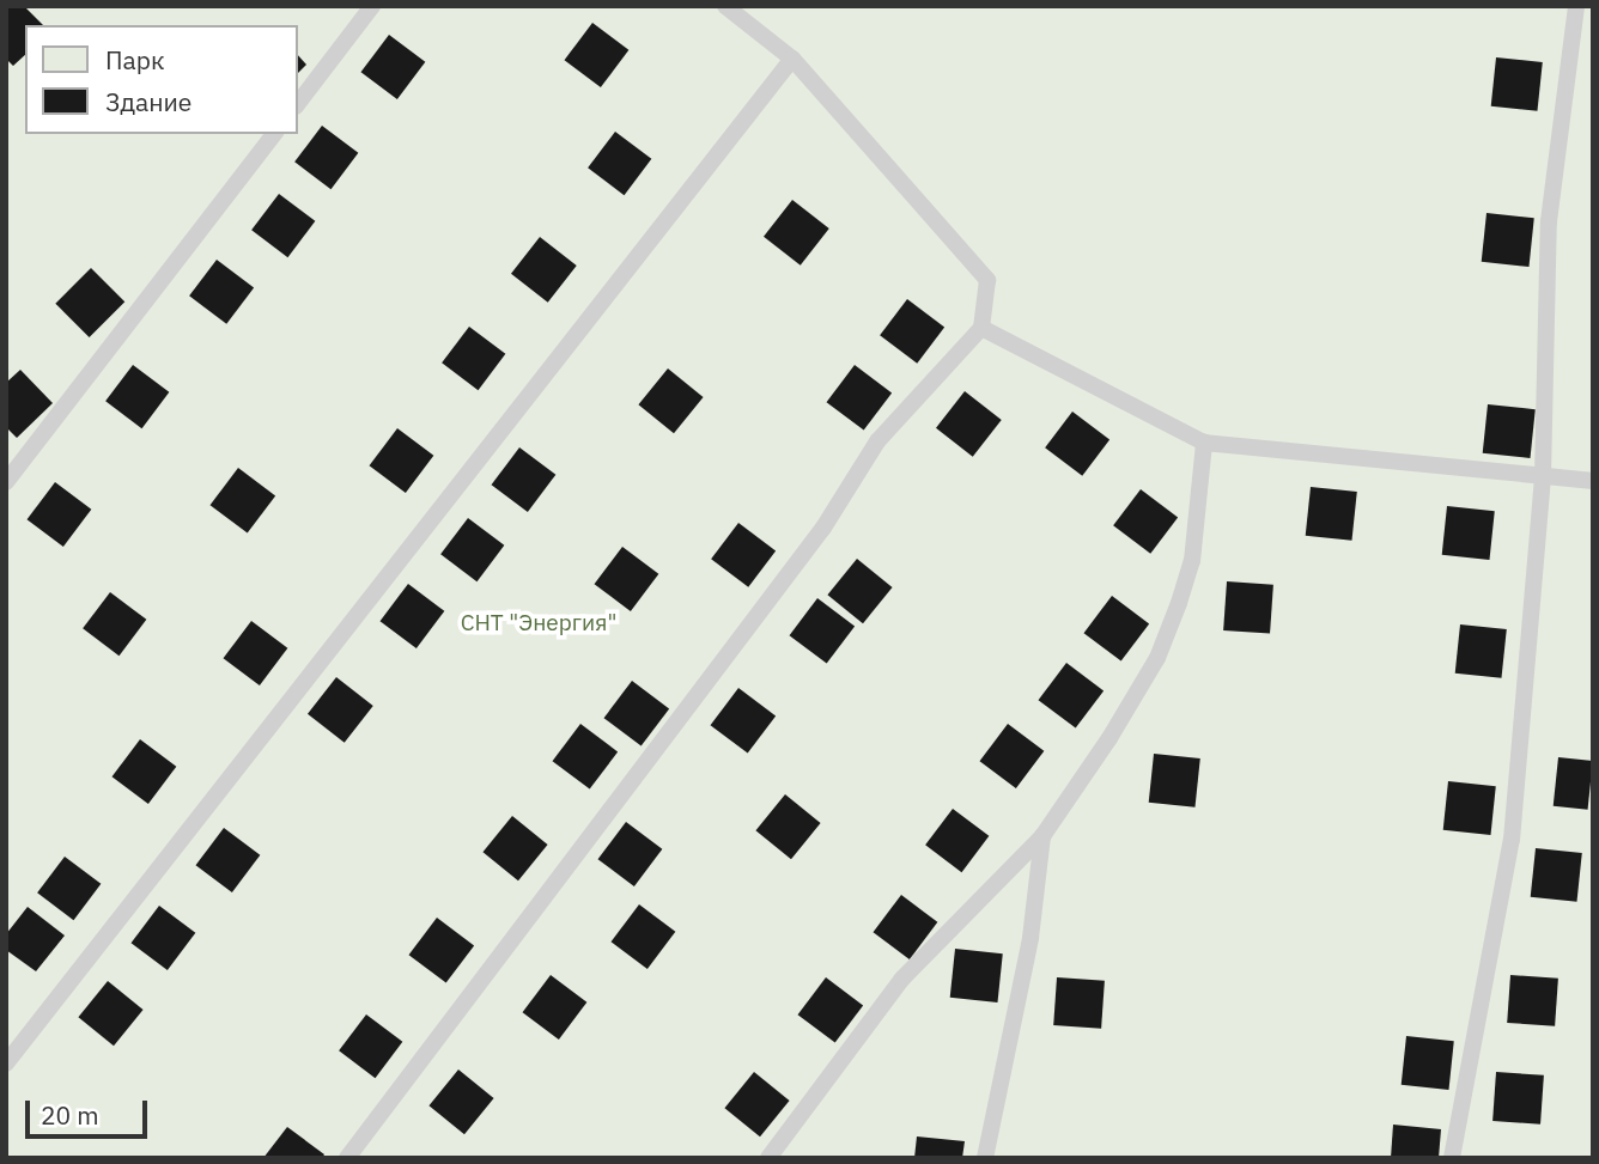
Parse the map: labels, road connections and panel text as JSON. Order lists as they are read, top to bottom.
{
  "parks": ["СНТ \"Энергия\""],
  "legend": ["Парк", "Здание"],
  "scale_bar": "20 m"
}
